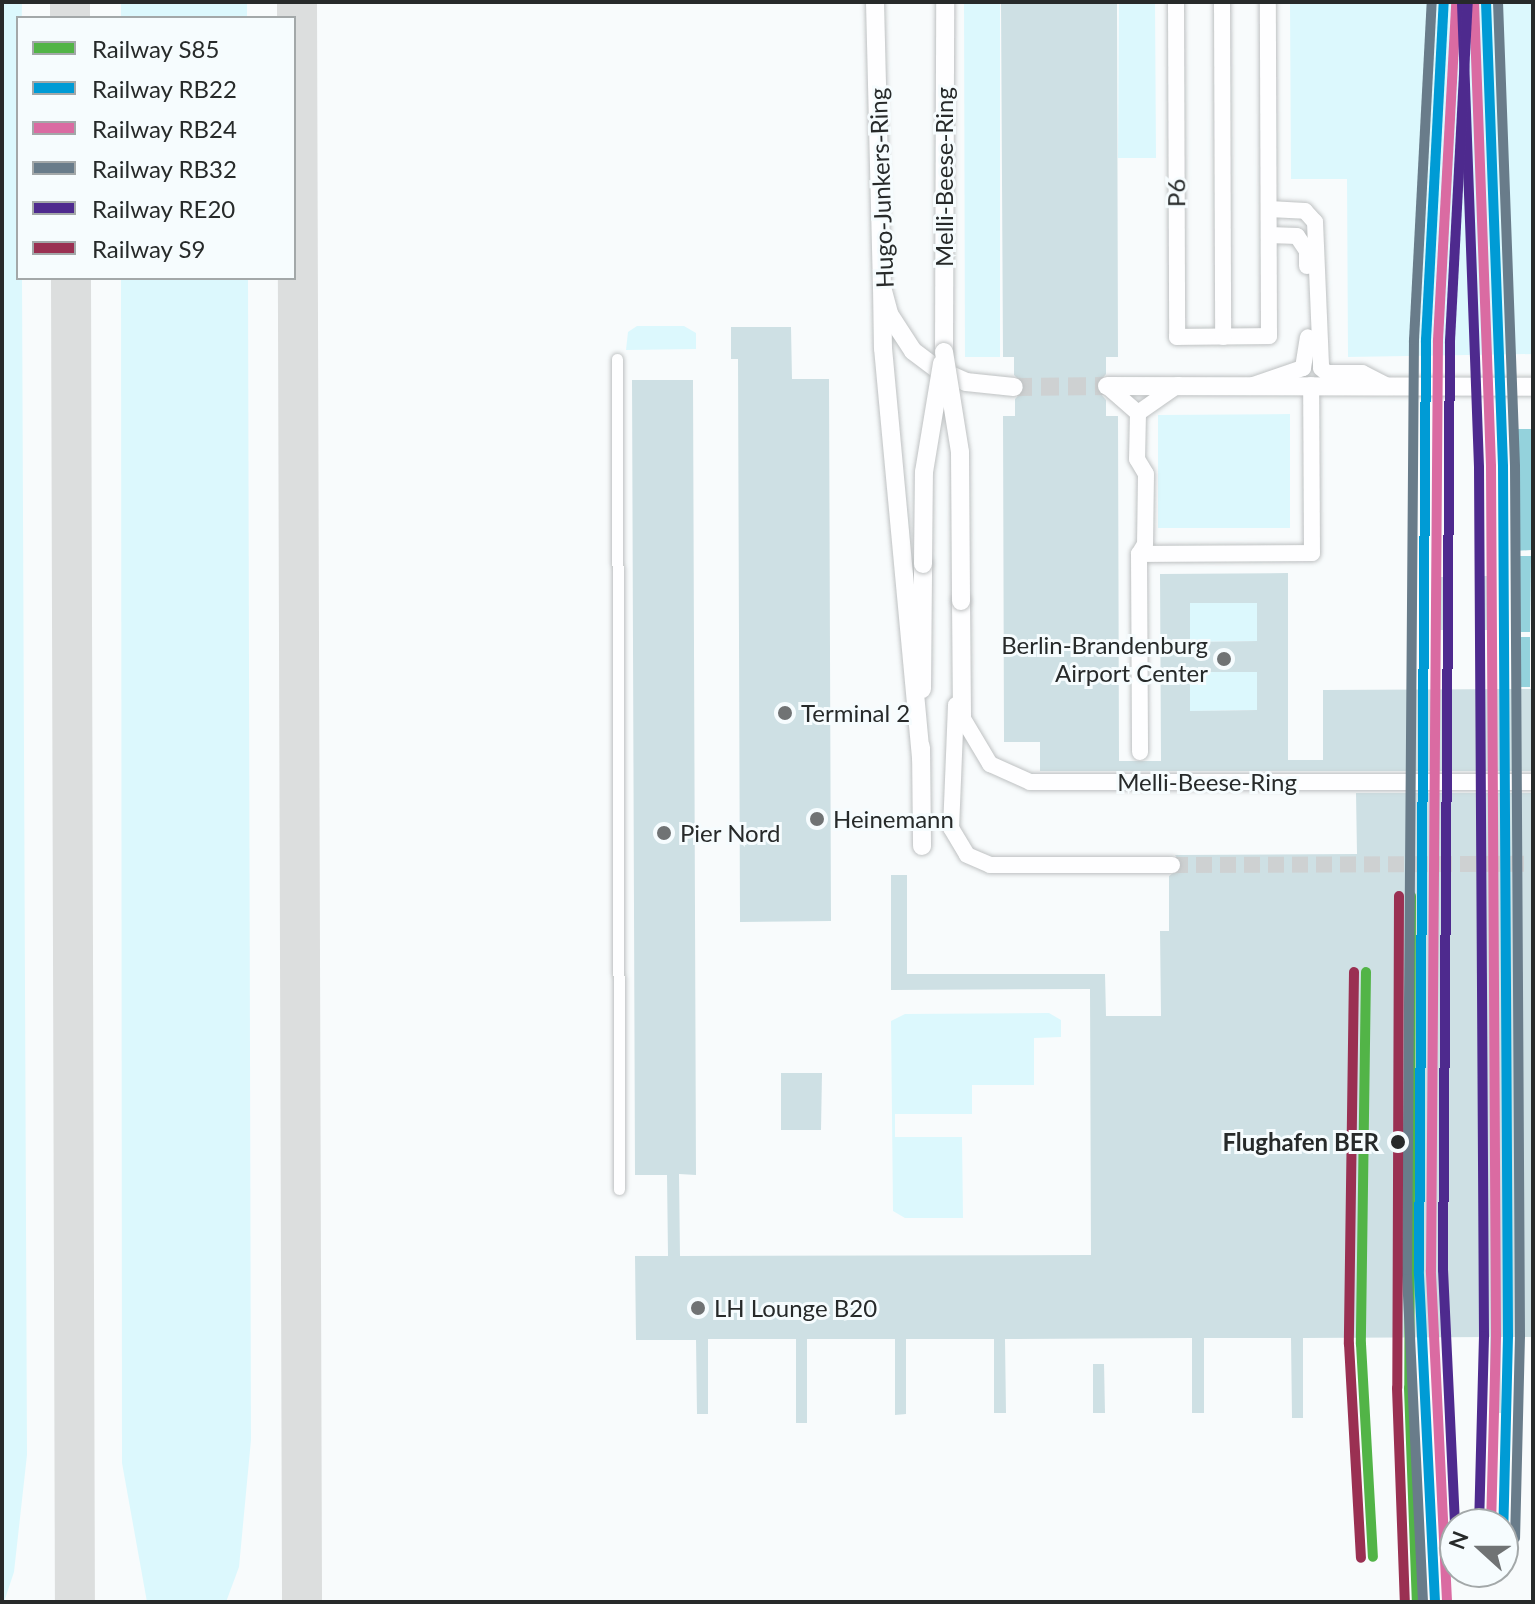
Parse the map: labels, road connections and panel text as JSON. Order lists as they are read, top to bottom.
{
  "streets": {
    "street": ["Melli-Beese-Ring", "Hugo-Junkers-Ring", "P6"]
  },
  "places": [
    "Berlin-Brandenburg Airport Center",
    "Terminal 2",
    "Heinemann",
    "Pier Nord",
    "Flughafen BER",
    "LH Lounge B20"
  ],
  "lines": [
    "rail line RB22",
    "rail line RB24",
    "rail line RB32",
    "rail line RE20",
    "rail line S85",
    "rail line S9"
  ],
  "legend": [
    "Railway S85",
    "Railway RB22",
    "Railway RB24",
    "Railway RB32",
    "Railway RE20",
    "Railway S9"
  ],
  "north": "left"
}
